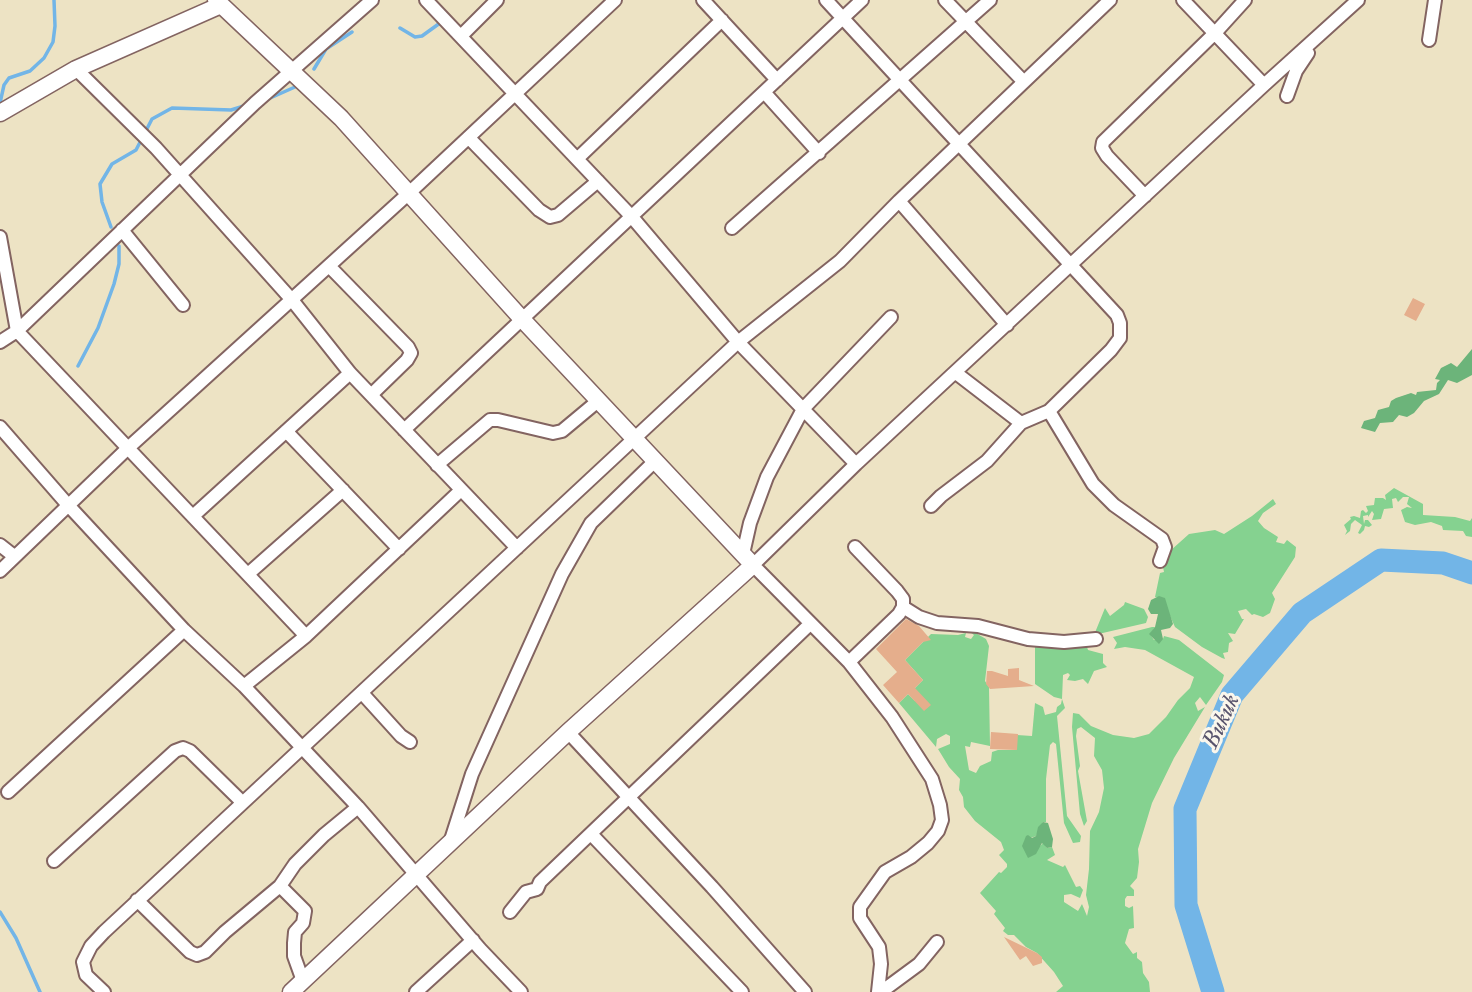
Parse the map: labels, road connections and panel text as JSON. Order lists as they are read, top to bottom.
{
  "water": ["Bukuk"]
}
